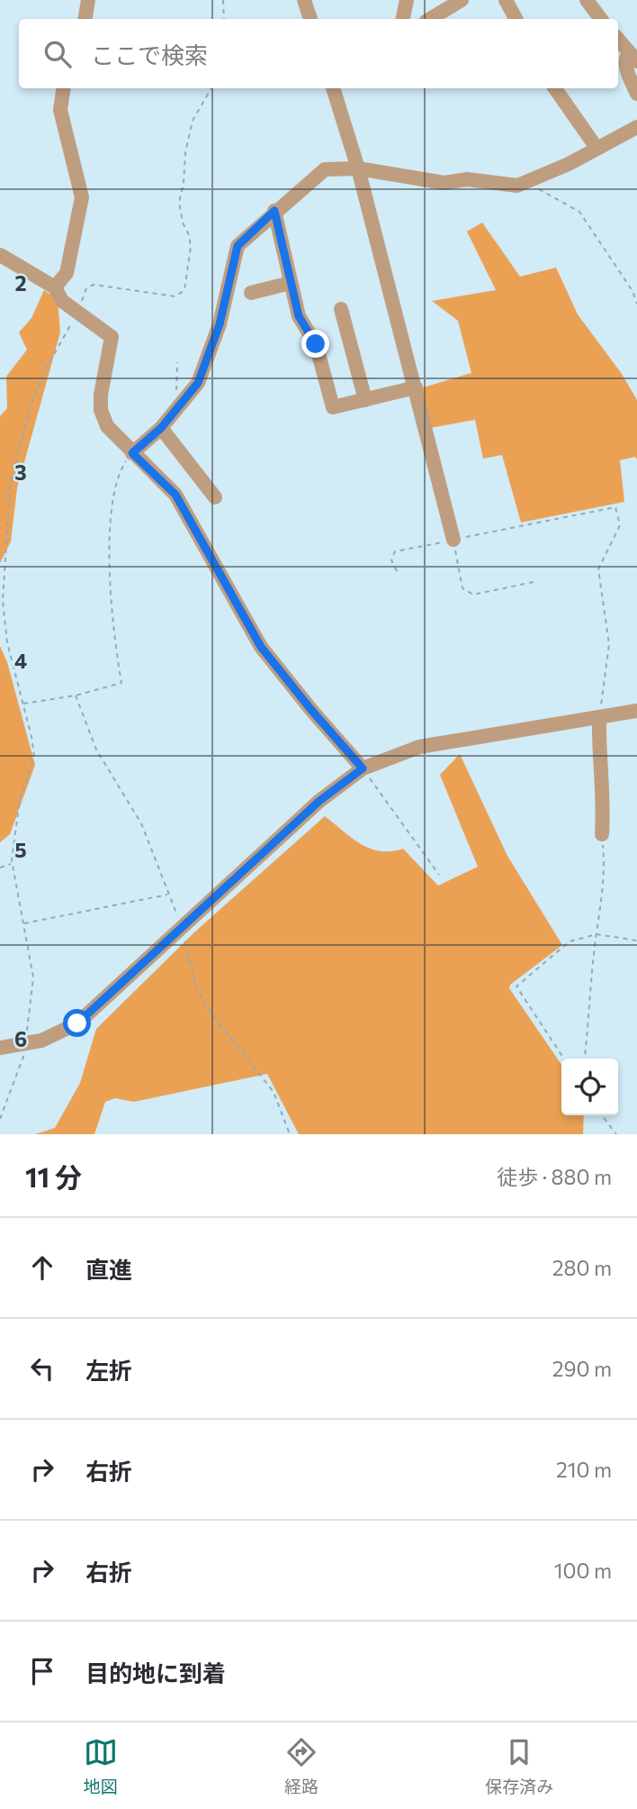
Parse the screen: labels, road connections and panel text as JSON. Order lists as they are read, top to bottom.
{
  "page": {
    "search": "ここで検索",
    "heading": ["11 分", "徒歩 · 880 m"],
    "list": [
      ["直進", "280 m"],
      ["左折", "290 m"],
      ["右折", "210 m"],
      ["右折", "100 m"],
      "目的地に到着"
    ],
    "nav": ["地図", "経路", "保存済み"]
  },
  "grid": {
    "rows": [
      "2",
      "3",
      "4",
      "5",
      "6"
    ]
  }
}
